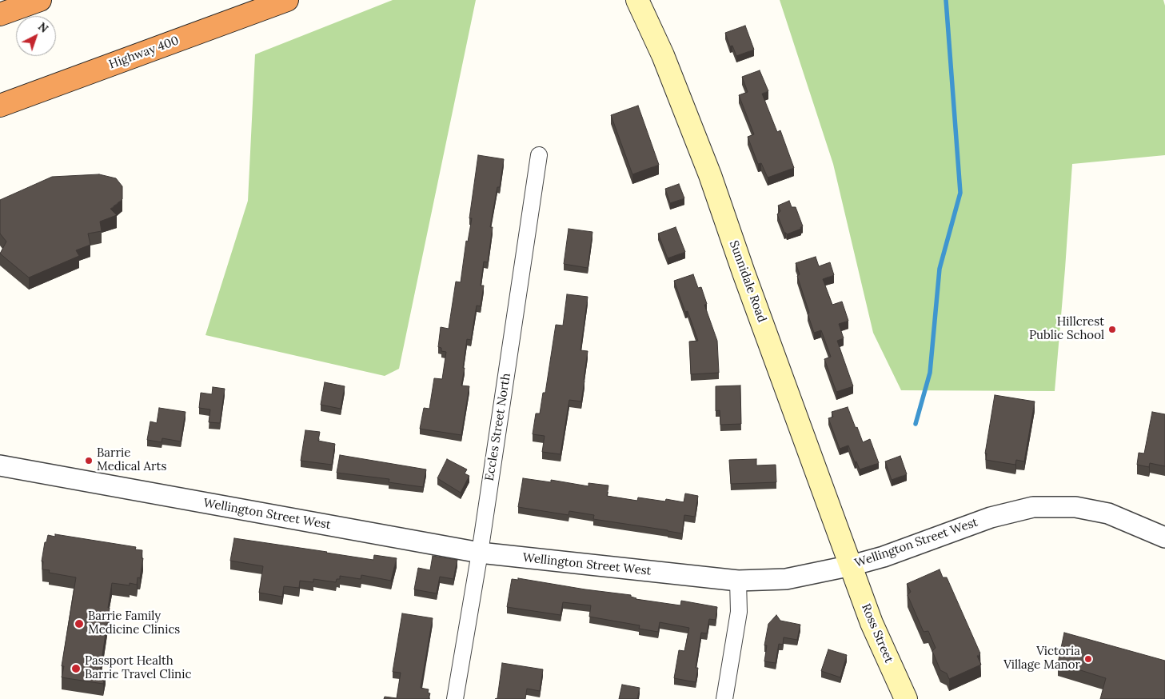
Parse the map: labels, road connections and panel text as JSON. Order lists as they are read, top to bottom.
{
  "streets": {
    "highway": ["Highway 400"],
    "main road": ["Sunnidale Road", "Ross Street"],
    "street": ["Eccles Street North", "Wellington Street West"]
  },
  "crossings": [
    ["Sunnidale Road", "Wellington Street West"],
    ["Sunnidale Road", "Ross Street"],
    ["Eccles Street North", "Wellington Street West"],
    ["Wellington Street West", "Ross Street"]
  ],
  "places": [
    "Hillcrest Public School",
    "Barrie Medical Arts",
    "Barrie Family Medicine Clinics",
    "Victoria Village Manor",
    "Passport Health Barrie Travel Clinic"
  ],
  "north": "top right"
}
